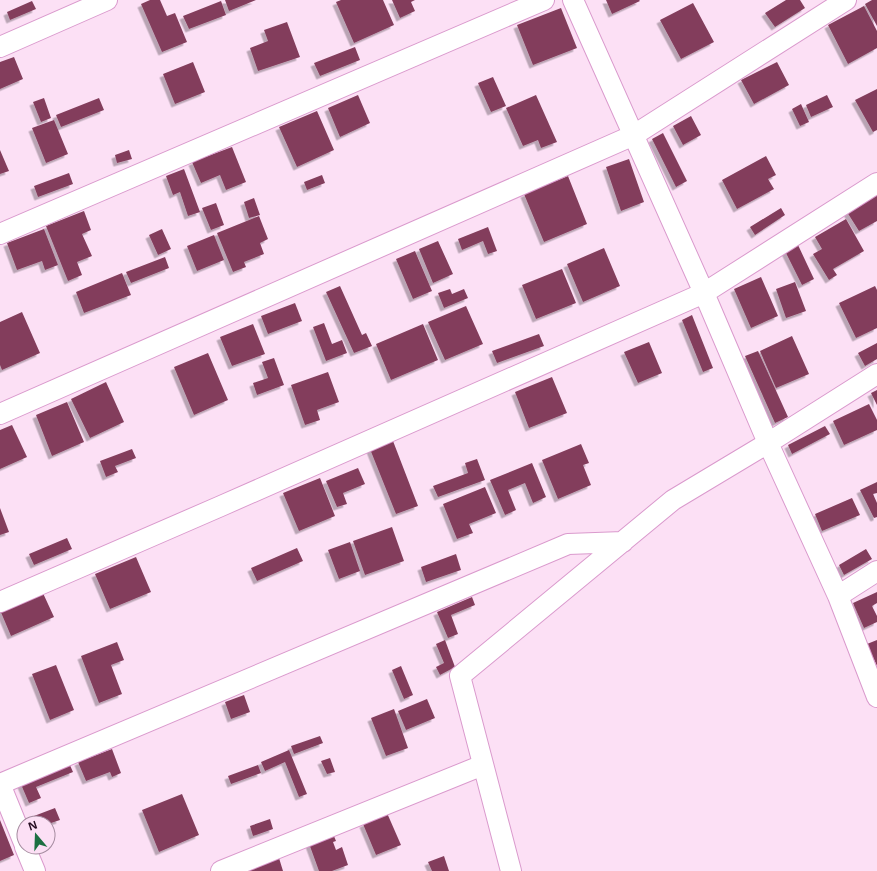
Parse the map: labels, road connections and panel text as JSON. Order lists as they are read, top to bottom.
{
  "north": "top"
}
